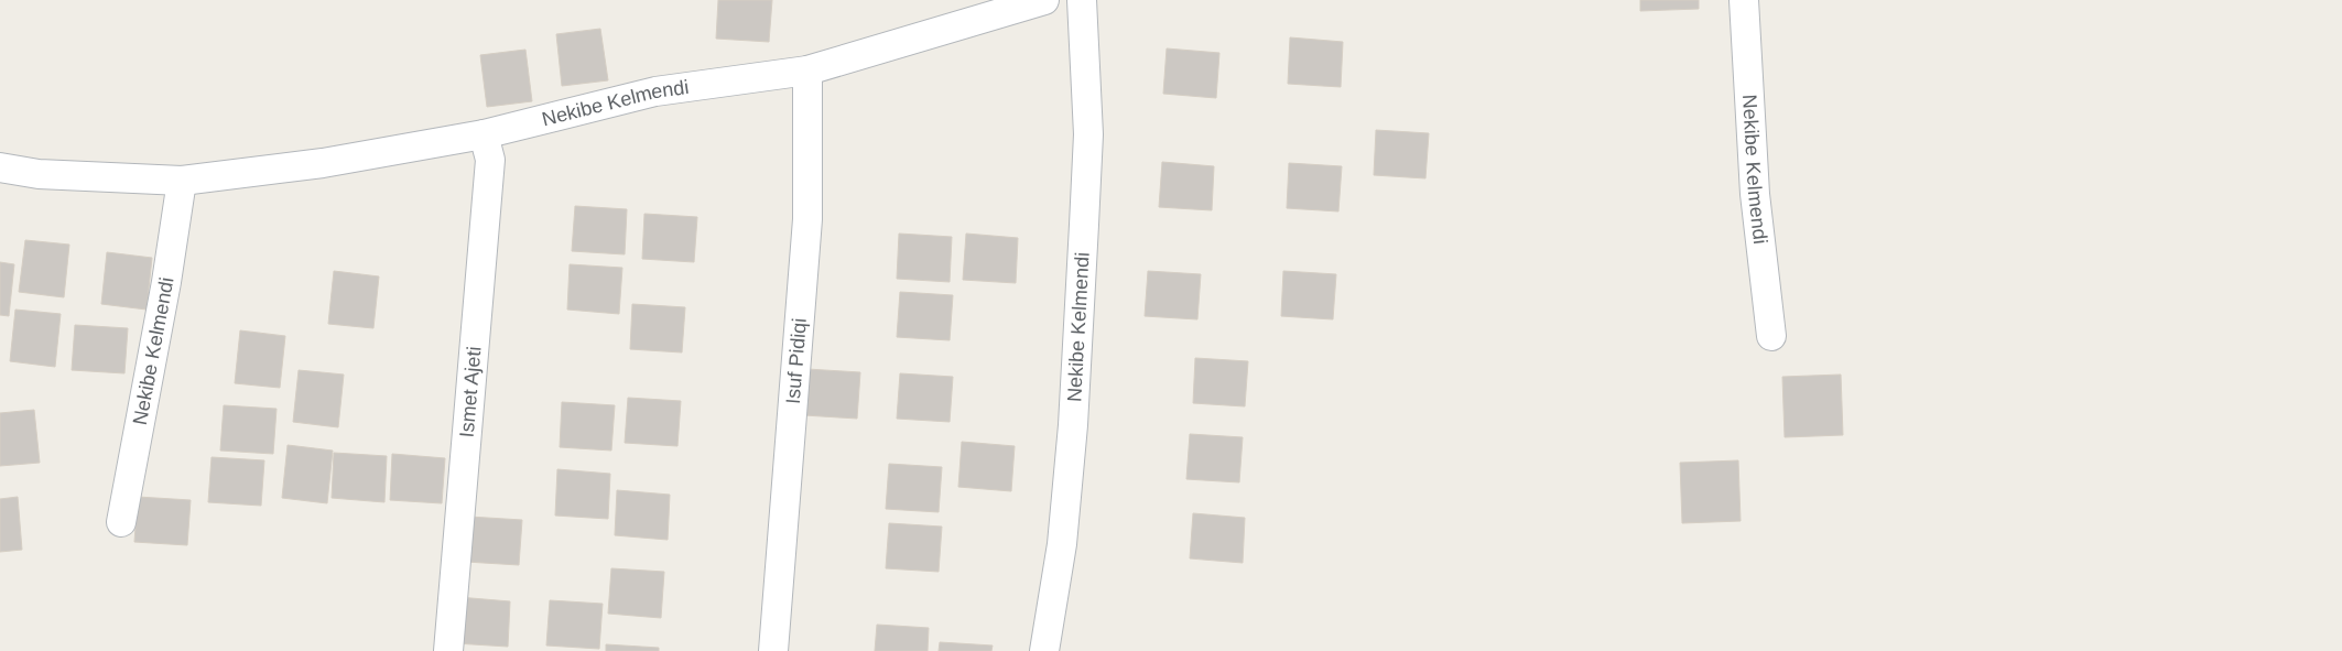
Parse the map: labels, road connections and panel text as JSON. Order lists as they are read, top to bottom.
{
  "streets": {
    "street": ["Nekibe Kelmendi", "Isuf Pidiqi", "Ismet Ajeti"]
  },
  "crossings": [
    ["Nekibe Kelmendi", "Isuf Pidiqi"],
    ["Nekibe Kelmendi", "Ismet Ajeti"]
  ]
}
